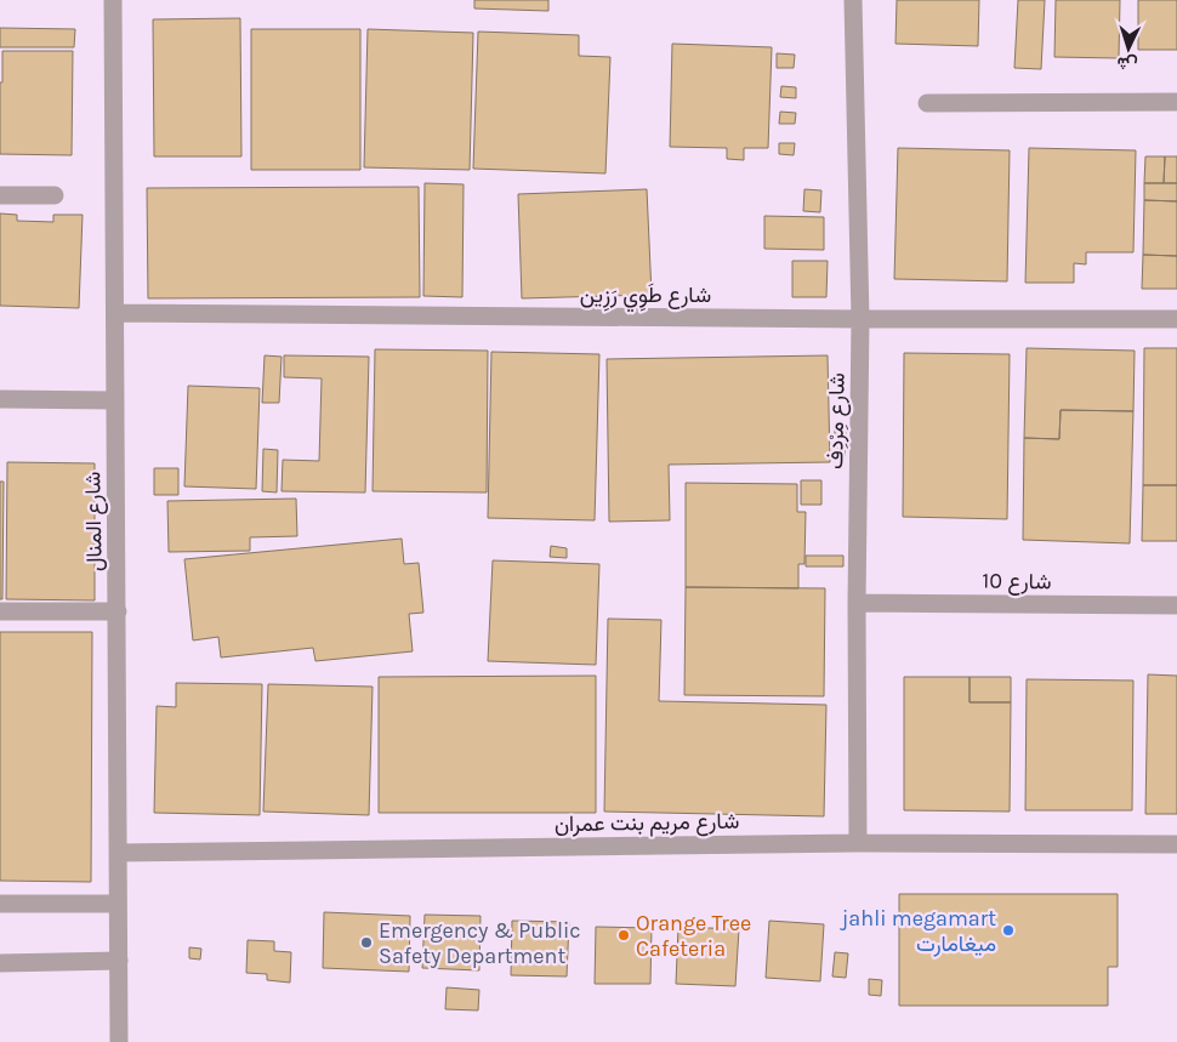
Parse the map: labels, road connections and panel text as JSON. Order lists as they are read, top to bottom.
{
  "streets": {
    "street": [
      "شارع طَوِي رَزِين",
      "شارع مِرْدِف",
      "شارع المنال",
      "شارع 10",
      "شارع مريم بنت عمران"
    ]
  },
  "crossings": [
    ["شارع طَوِي رَزِين", "شارع مِرْدِف"],
    ["شارع طَوِي رَزِين", "شارع المنال"],
    ["شارع مِرْدِف", "شارع 10"],
    ["شارع مِرْدِف", "شارع مريم بنت عمران"],
    ["شارع المنال", "شارع مريم بنت عمران"]
  ],
  "places": ["jahli megamart ميغامارت", "Orange Tree Cafeteria", "Emergency & Public Safety Department"],
  "north": "bottom"
}
